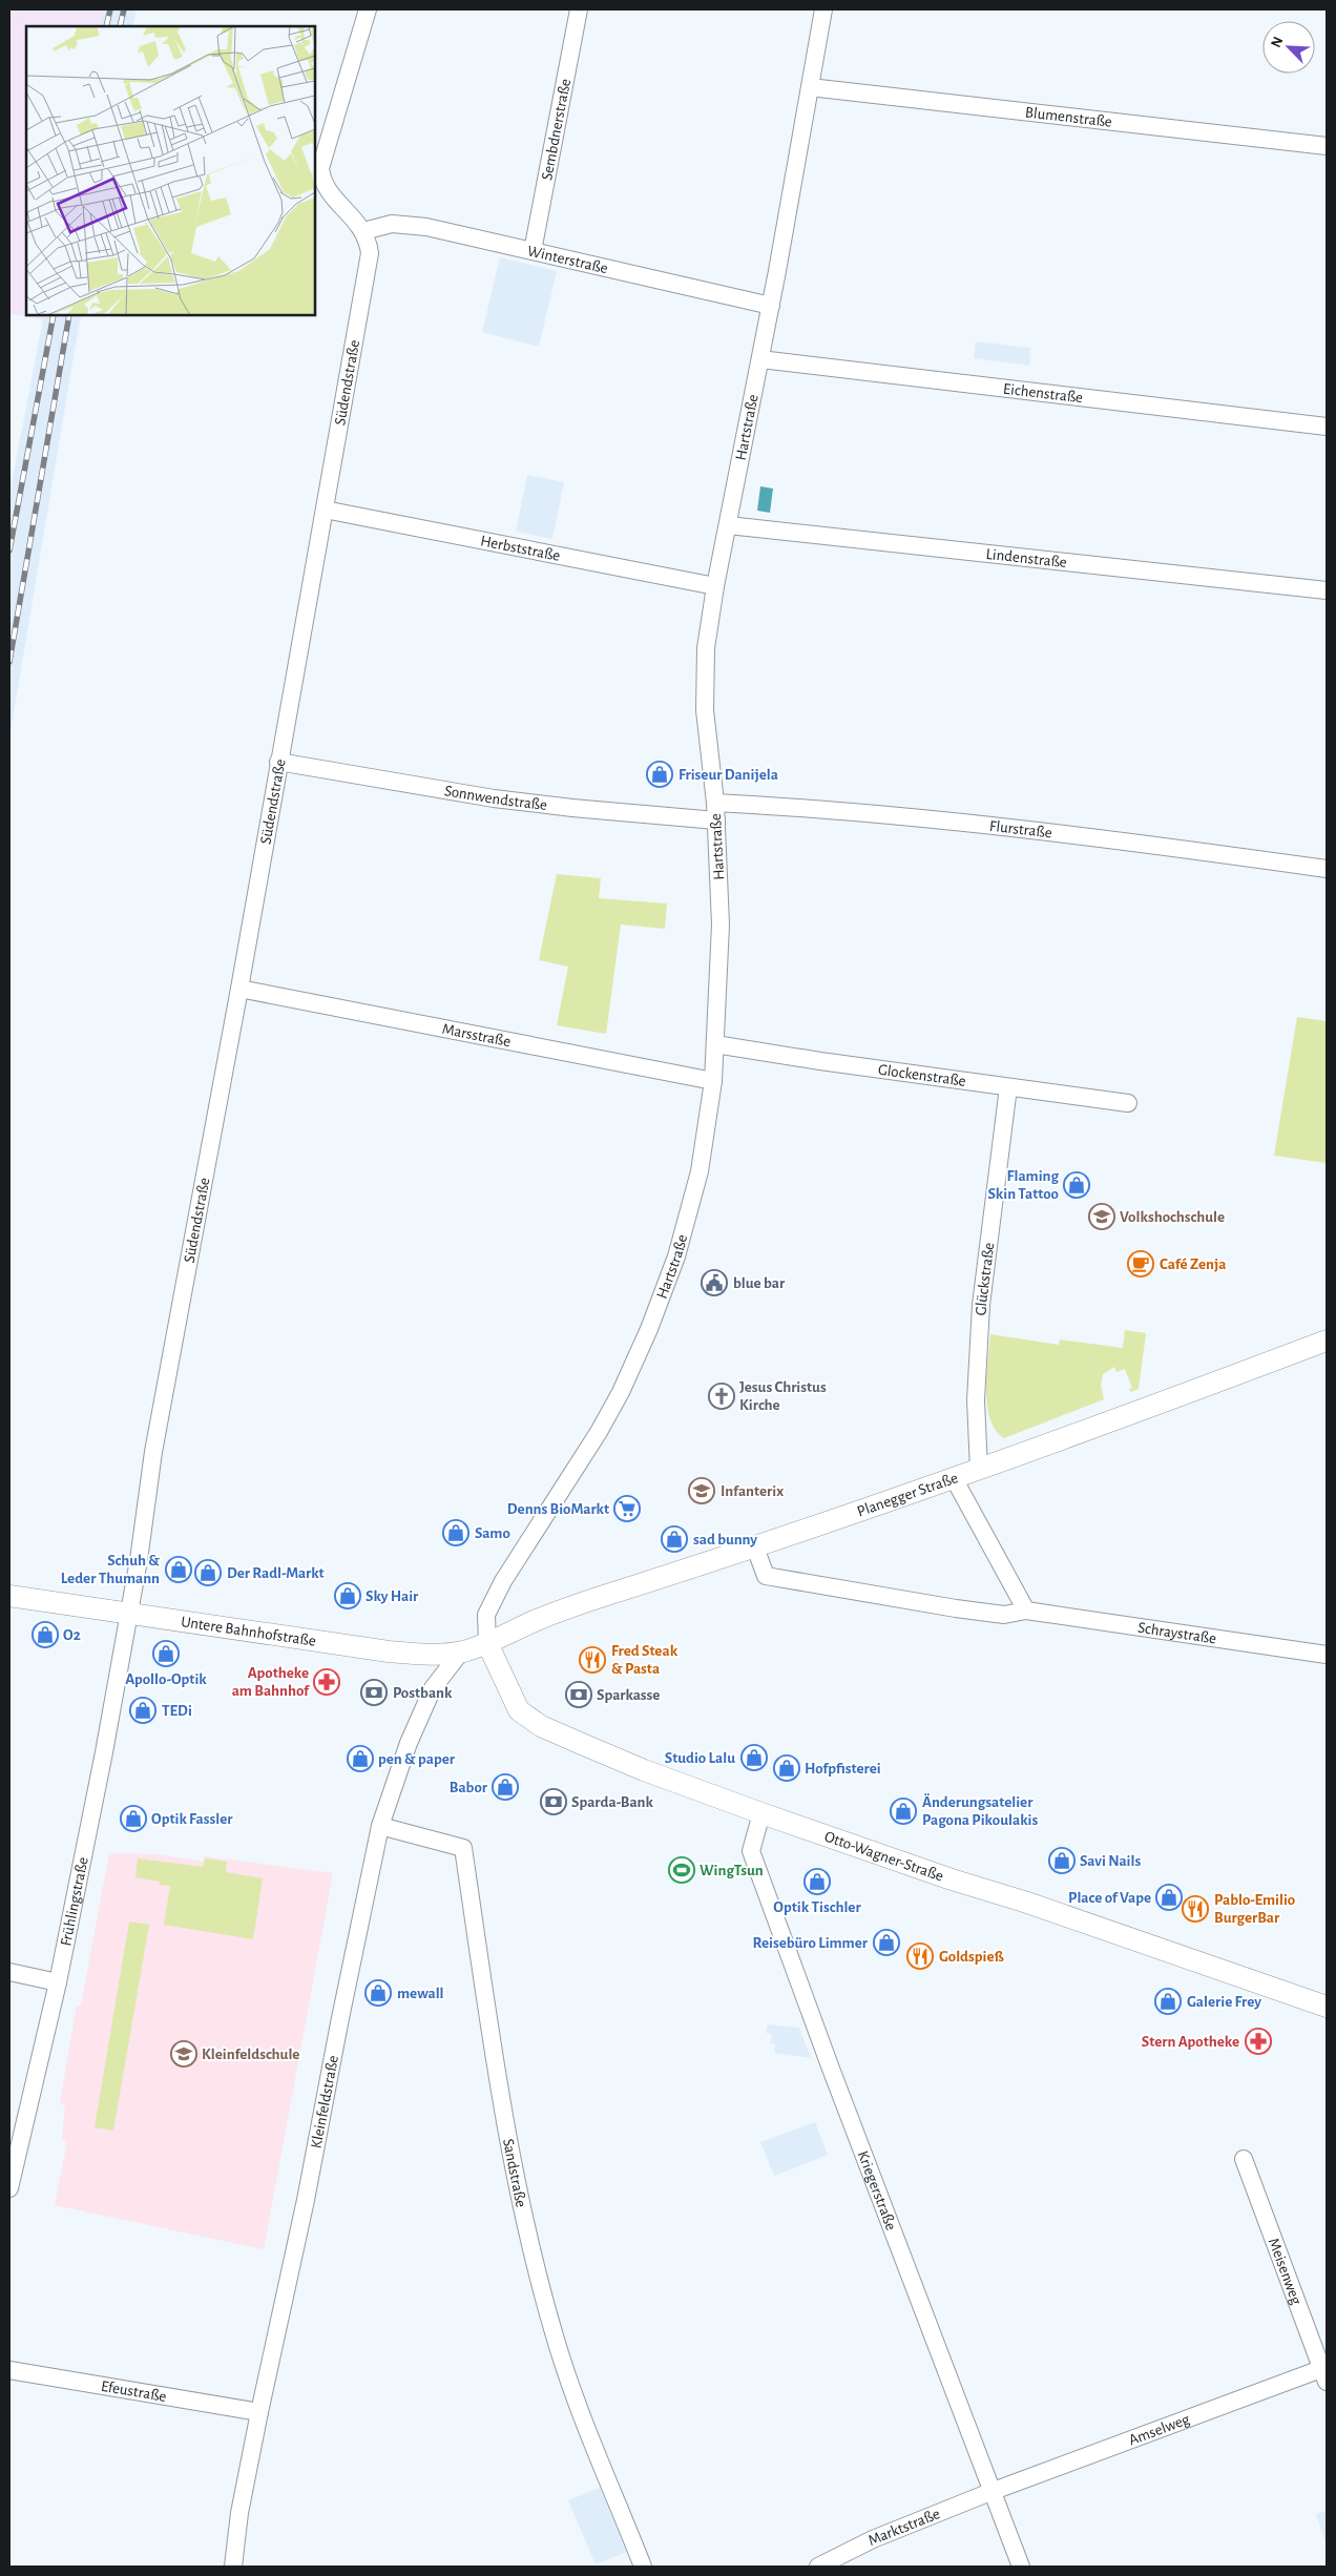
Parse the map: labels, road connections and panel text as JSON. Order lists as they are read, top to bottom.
{
  "streets": {
    "street": [
      "Blumenstraße",
      "Sembdnerstraße",
      "Winterstraße",
      "Südendstraße",
      "Eichenstraße",
      "Hartstraße",
      "Herbststraße",
      "Lindenstraße",
      "Sonnwendstraße",
      "Flurstraße",
      "Marsstraße",
      "Glockenstraße",
      "Glückstraße",
      "Planegger Straße",
      "Untere Bahnhofstraße",
      "Schraystraße",
      "Otto-Wagner-Straße",
      "Frühlingstraße",
      "Kleinfeldstraße",
      "Sandstraße",
      "Kriegerstraße",
      "Meisenweg",
      "Efeustraße",
      "Amselweg",
      "Marktstraße"
    ]
  },
  "crossings": [
    ["Blumenstraße", "Hartstraße"],
    ["Sembdnerstraße", "Winterstraße"],
    ["Winterstraße", "Südendstraße"],
    ["Winterstraße", "Hartstraße"],
    ["Südendstraße", "Herbststraße"],
    ["Südendstraße", "Sonnwendstraße"],
    ["Südendstraße", "Marsstraße"],
    ["Südendstraße", "Untere Bahnhofstraße"],
    ["Südendstraße", "Frühlingstraße"],
    ["Eichenstraße", "Hartstraße"],
    ["Hartstraße", "Herbststraße"],
    ["Hartstraße", "Lindenstraße"],
    ["Hartstraße", "Sonnwendstraße"],
    ["Hartstraße", "Flurstraße"],
    ["Hartstraße", "Marsstraße"],
    ["Hartstraße", "Glockenstraße"],
    ["Hartstraße", "Planegger Straße"],
    ["Hartstraße", "Untere Bahnhofstraße"],
    ["Hartstraße", "Otto-Wagner-Straße"],
    ["Glockenstraße", "Glückstraße"],
    ["Glückstraße", "Planegger Straße"],
    ["Planegger Straße", "Untere Bahnhofstraße"],
    ["Planegger Straße", "Schraystraße"],
    ["Planegger Straße", "Otto-Wagner-Straße"],
    ["Untere Bahnhofstraße", "Otto-Wagner-Straße"],
    ["Untere Bahnhofstraße", "Frühlingstraße"],
    ["Untere Bahnhofstraße", "Kleinfeldstraße"],
    ["Otto-Wagner-Straße", "Kriegerstraße"],
    ["Kleinfeldstraße", "Sandstraße"],
    ["Kleinfeldstraße", "Efeustraße"],
    ["Kriegerstraße", "Amselweg"],
    ["Kriegerstraße", "Marktstraße"],
    ["Meisenweg", "Amselweg"],
    ["Amselweg", "Marktstraße"]
  ],
  "places": {
    "shop": [
      "Friseur Danijela",
      "Flaming Skin Tattoo",
      "Samo",
      "sad bunny",
      "Schuh & Leder Thumann",
      "Der Radl-Markt",
      "Sky Hair",
      "O2",
      "Apollo-Optik",
      "TEDi",
      "Studio Lalu",
      "pen & paper",
      "Hofpfisterei",
      "Babor",
      "Änderungsatelier Pagona Pikoulakis",
      "Optik Fassler",
      "Savi Nails",
      "Optik Tischler",
      "Place of Vape",
      "Reisebüro Limmer",
      "mewall",
      "Galerie Frey"
    ],
    "school or university": ["Volkshochschule", "Infanterix", "Kleinfeldschule"],
    "cafe": ["Café Zenja"],
    "public building": ["blue bar"],
    "church": ["Jesus Christus Kirche"],
    "supermarket": ["Denns BioMarkt"],
    "restaurant": ["Fred Steak & Pasta", "Pablo-Emilio BurgerBar", "Goldspieß"],
    "pharmacy": ["Apotheke am Bahnhof", "Stern Apotheke"],
    "bank": ["Postbank", "Sparkasse", "Sparda-Bank"],
    "sports": ["WingTsun"]
  },
  "north": "top left"
}
